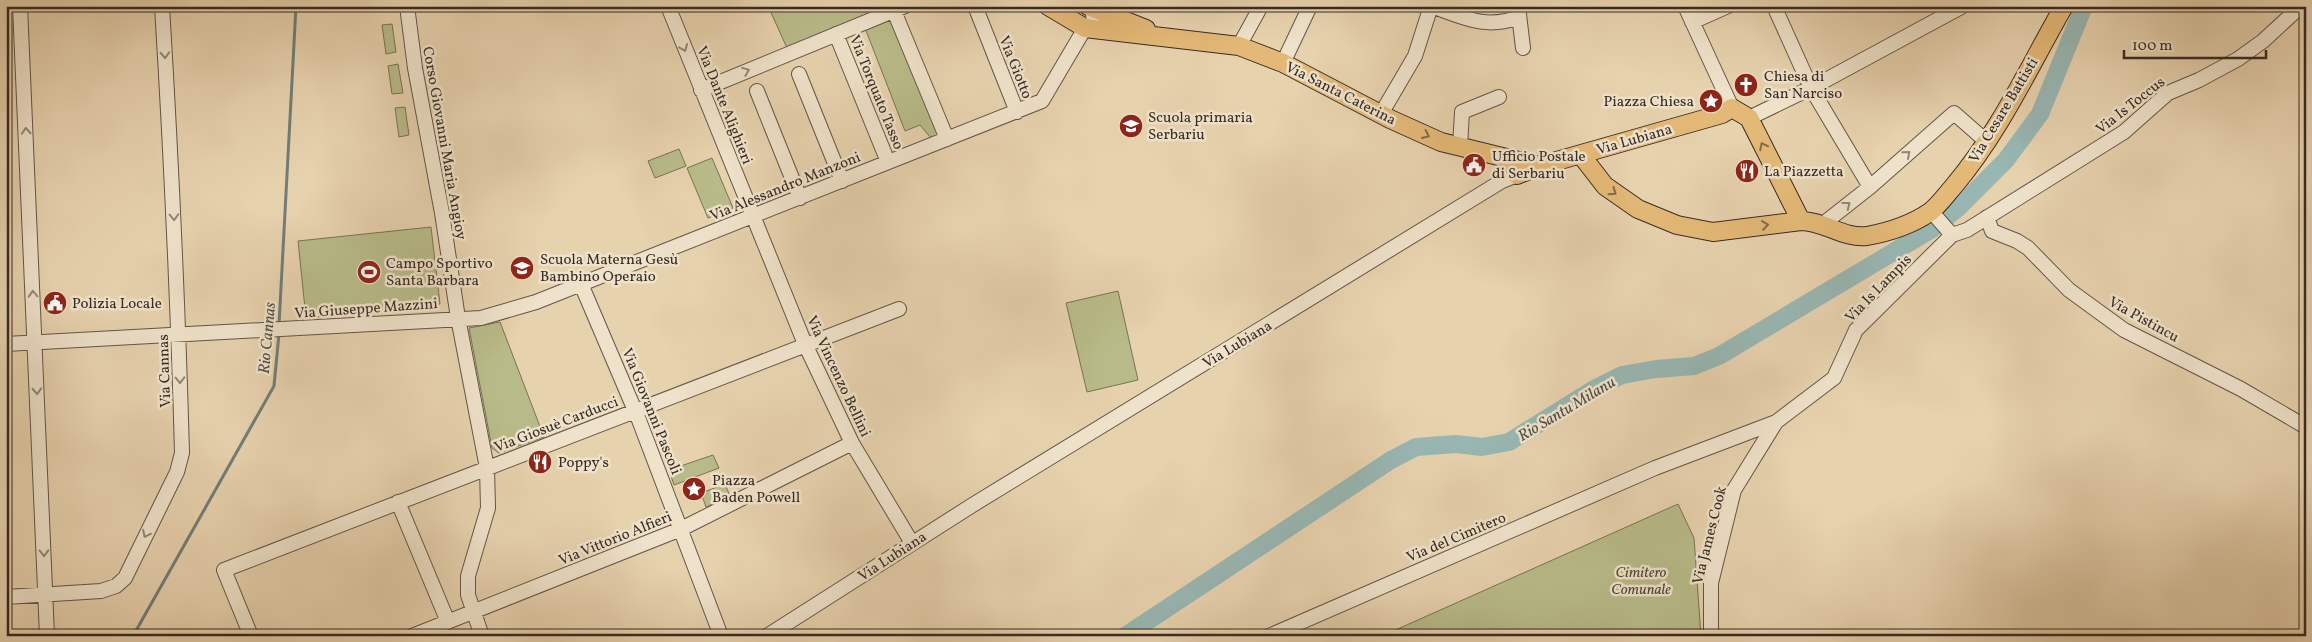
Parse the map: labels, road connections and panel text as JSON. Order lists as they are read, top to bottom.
{
  "streets": {
    "main road": ["Via Santa Caterina", "Via Cesare Battisti", "Via Lubiana"],
    "street": [
      "Via Giotto",
      "Via Torquato Tasso",
      "Via Dante Alighieri",
      "Via Is Toccus",
      "Corso Giovanni Maria Angioy",
      "Via Alessandro Manzoni",
      "Via Is Lampis",
      "Via Giuseppe Mazzini",
      "Via Pistincu",
      "Via Cannas",
      "Via Vincenzo Bellini",
      "Via Giovanni Pascoli",
      "Via Giosuè Carducci",
      "Via James Cook",
      "Via del Cimitero",
      "Via Vittorio Alfieri"
    ]
  },
  "crossings": [
    ["Via Giotto", "Via Alessandro Manzoni"],
    ["Via Torquato Tasso", "Via Alessandro Manzoni"],
    ["Via Santa Caterina", "Via Lubiana"],
    ["Via Santa Caterina", "Via Alessandro Manzoni"],
    ["Via Dante Alighieri", "Via Alessandro Manzoni"],
    ["Via Dante Alighieri", "Via Vincenzo Bellini"],
    ["Via Is Toccus", "Via Is Lampis"],
    ["Via Is Toccus", "Via Pistincu"],
    ["Via Cesare Battisti", "Via Lubiana"],
    ["Via Lubiana", "Via Vincenzo Bellini"],
    ["Corso Giovanni Maria Angioy", "Via Alessandro Manzoni"],
    ["Corso Giovanni Maria Angioy", "Via Giuseppe Mazzini"],
    ["Corso Giovanni Maria Angioy", "Via Giosuè Carducci"],
    ["Corso Giovanni Maria Angioy", "Via Vittorio Alfieri"],
    ["Via Alessandro Manzoni", "Via Giuseppe Mazzini"],
    ["Via Alessandro Manzoni", "Via Vincenzo Bellini"],
    ["Via Alessandro Manzoni", "Via Giovanni Pascoli"],
    ["Via Is Lampis", "Via James Cook"],
    ["Via Is Lampis", "Via del Cimitero"],
    ["Via Giuseppe Mazzini", "Via Cannas"],
    ["Via Vincenzo Bellini", "Via Giosuè Carducci"],
    ["Via Vincenzo Bellini", "Via Vittorio Alfieri"],
    ["Via Giovanni Pascoli", "Via Giosuè Carducci"],
    ["Via Giovanni Pascoli", "Via Vittorio Alfieri"]
  ],
  "one_way": ["Via Dante Alighieri", "Via Cesare Battisti", "Via Cannas"],
  "water": ["Rio Cannas", "Rio Santu Milanu"],
  "parks": ["Cimitero Comunale"],
  "places": {
    "church": ["Chiesa di San Narciso"],
    "place": ["Piazza Chiesa", "Piazza Baden Powell"],
    "school or university": ["Scuola primaria Serbariu", "Scuola Materna Gesù Bambino Operaio"],
    "public building": ["Ufficio Postale di Serbariu", "Polizia Locale"],
    "restaurant": ["La Piazzetta", "Poppy's"],
    "sports": ["Campo Sportivo Santa Barbara"]
  },
  "scale_bar": "100 m"
}
